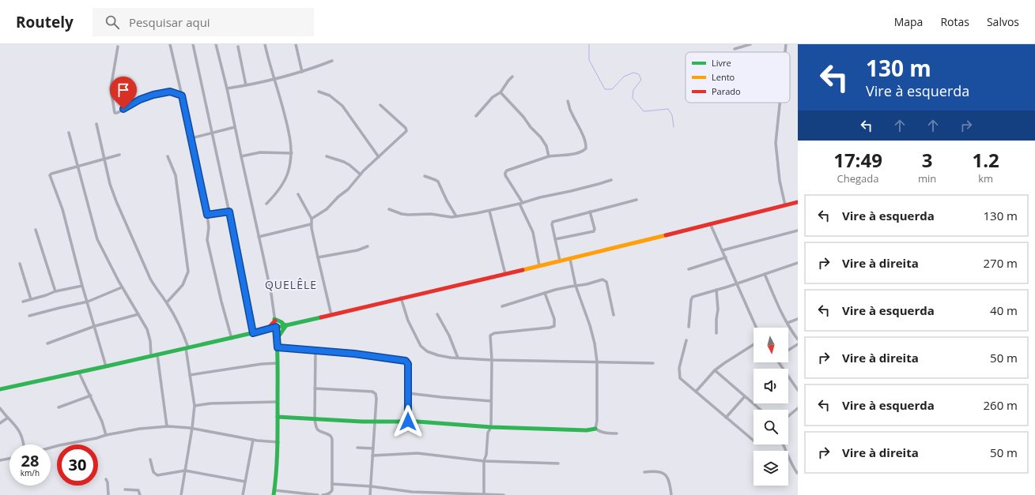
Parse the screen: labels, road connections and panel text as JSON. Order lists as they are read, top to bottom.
{
  "districts": ["QUELÊLE"],
  "legend": ["Livre", "Lento", "Parado"],
  "north": "bottom",
  "page": {
    "header": "Routely",
    "search": "Pesquisar aqui",
    "nav": ["Mapa", "Rotas", "Salvos"],
    "turn": ["130 m", "Vire à esquerda"],
    "eta": [
      "17:49",
      "Chegada",
      "3",
      "min",
      "1.2",
      "km"
    ],
    "list": [
      {
        "name": "Vire à esquerda",
        "value": "130 m"
      },
      {
        "name": "Vire à direita",
        "value": "270 m"
      },
      {
        "name": "Vire à esquerda",
        "value": "40 m"
      },
      {
        "name": "Vire à direita",
        "value": "50 m"
      },
      {
        "name": "Vire à esquerda",
        "value": "260 m"
      },
      {
        "name": "Vire à direita",
        "value": "50 m"
      }
    ],
    "speed": "28 km/h",
    "limit": "30"
  }
}
